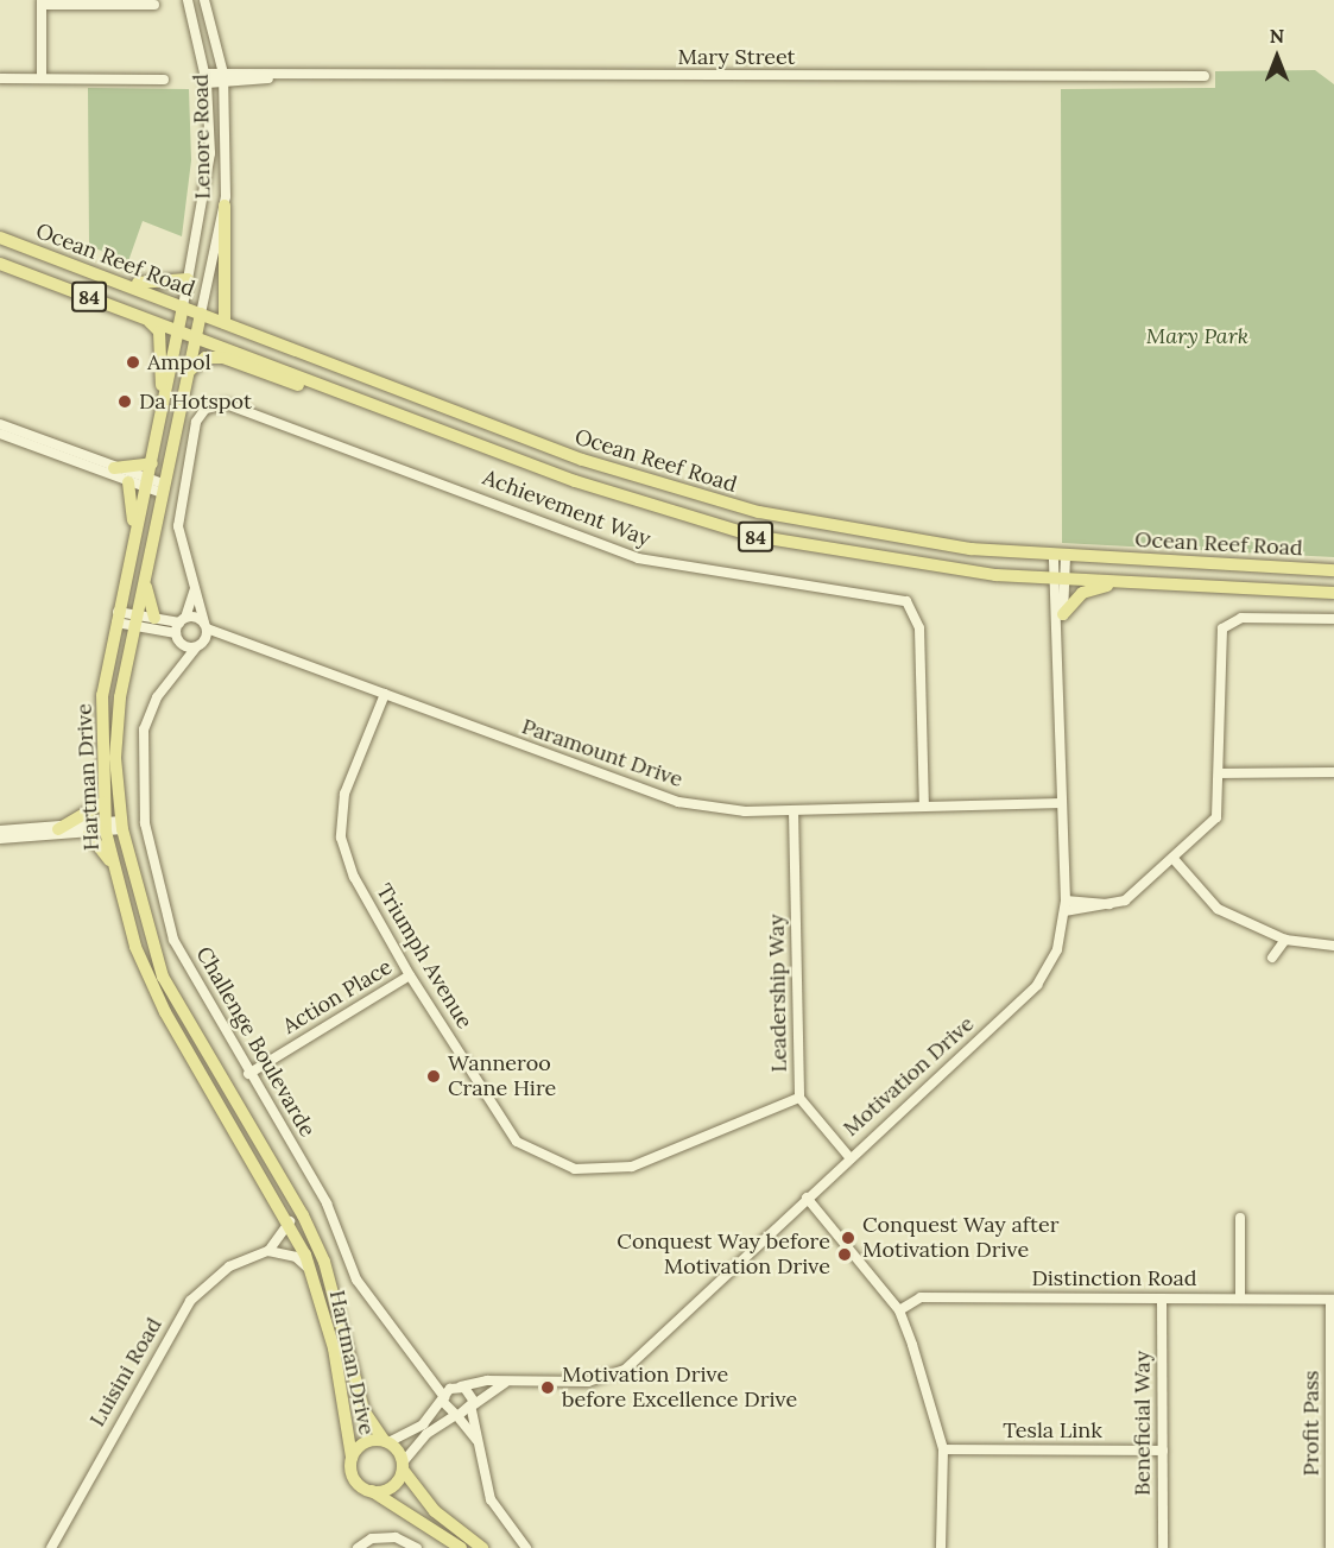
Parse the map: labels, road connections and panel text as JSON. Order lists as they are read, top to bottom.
{
  "streets": {
    "main road": ["Ocean Reef Road", "84", "Hartman Drive"],
    "street": [
      "Mary Street",
      "Lenore Road",
      "Achievement Way",
      "Paramount Drive",
      "Triumph Avenue",
      "Leadership Way",
      "Action Place",
      "Challenge Boulevarde",
      "Motivation Drive",
      "Distinction Road",
      "Luisini Road",
      "Beneficial Way",
      "Profit Pass",
      "Tesla Link"
    ]
  },
  "crossings": [
    ["Mary Street", "Lenore Road"],
    ["Lenore Road", "Ocean Reef Road"],
    ["Lenore Road", "Hartman Drive"],
    ["Ocean Reef Road", "Hartman Drive"],
    ["Ocean Reef Road", "Motivation Drive"],
    ["Achievement Way", "Paramount Drive"],
    ["Achievement Way", "Challenge Boulevarde"],
    ["Paramount Drive", "Triumph Avenue"],
    ["Paramount Drive", "Leadership Way"],
    ["Paramount Drive", "Challenge Boulevarde"],
    ["Paramount Drive", "Motivation Drive"],
    ["Hartman Drive", "Luisini Road"],
    ["Triumph Avenue", "Leadership Way"],
    ["Triumph Avenue", "Action Place"],
    ["Leadership Way", "Motivation Drive"],
    ["Action Place", "Challenge Boulevarde"],
    ["Challenge Boulevarde", "Motivation Drive"],
    ["Distinction Road", "Beneficial Way"],
    ["Distinction Road", "Profit Pass"],
    ["Beneficial Way", "Tesla Link"]
  ],
  "parks": ["Mary Park"],
  "places": [
    "Ampol",
    "Da Hotspot",
    "Wanneroo Crane Hire",
    "Conquest Way after Motivation Drive",
    "Conquest Way before Motivation Drive",
    "Motivation Drive before Excellence Drive"
  ],
  "north": "top"
}
